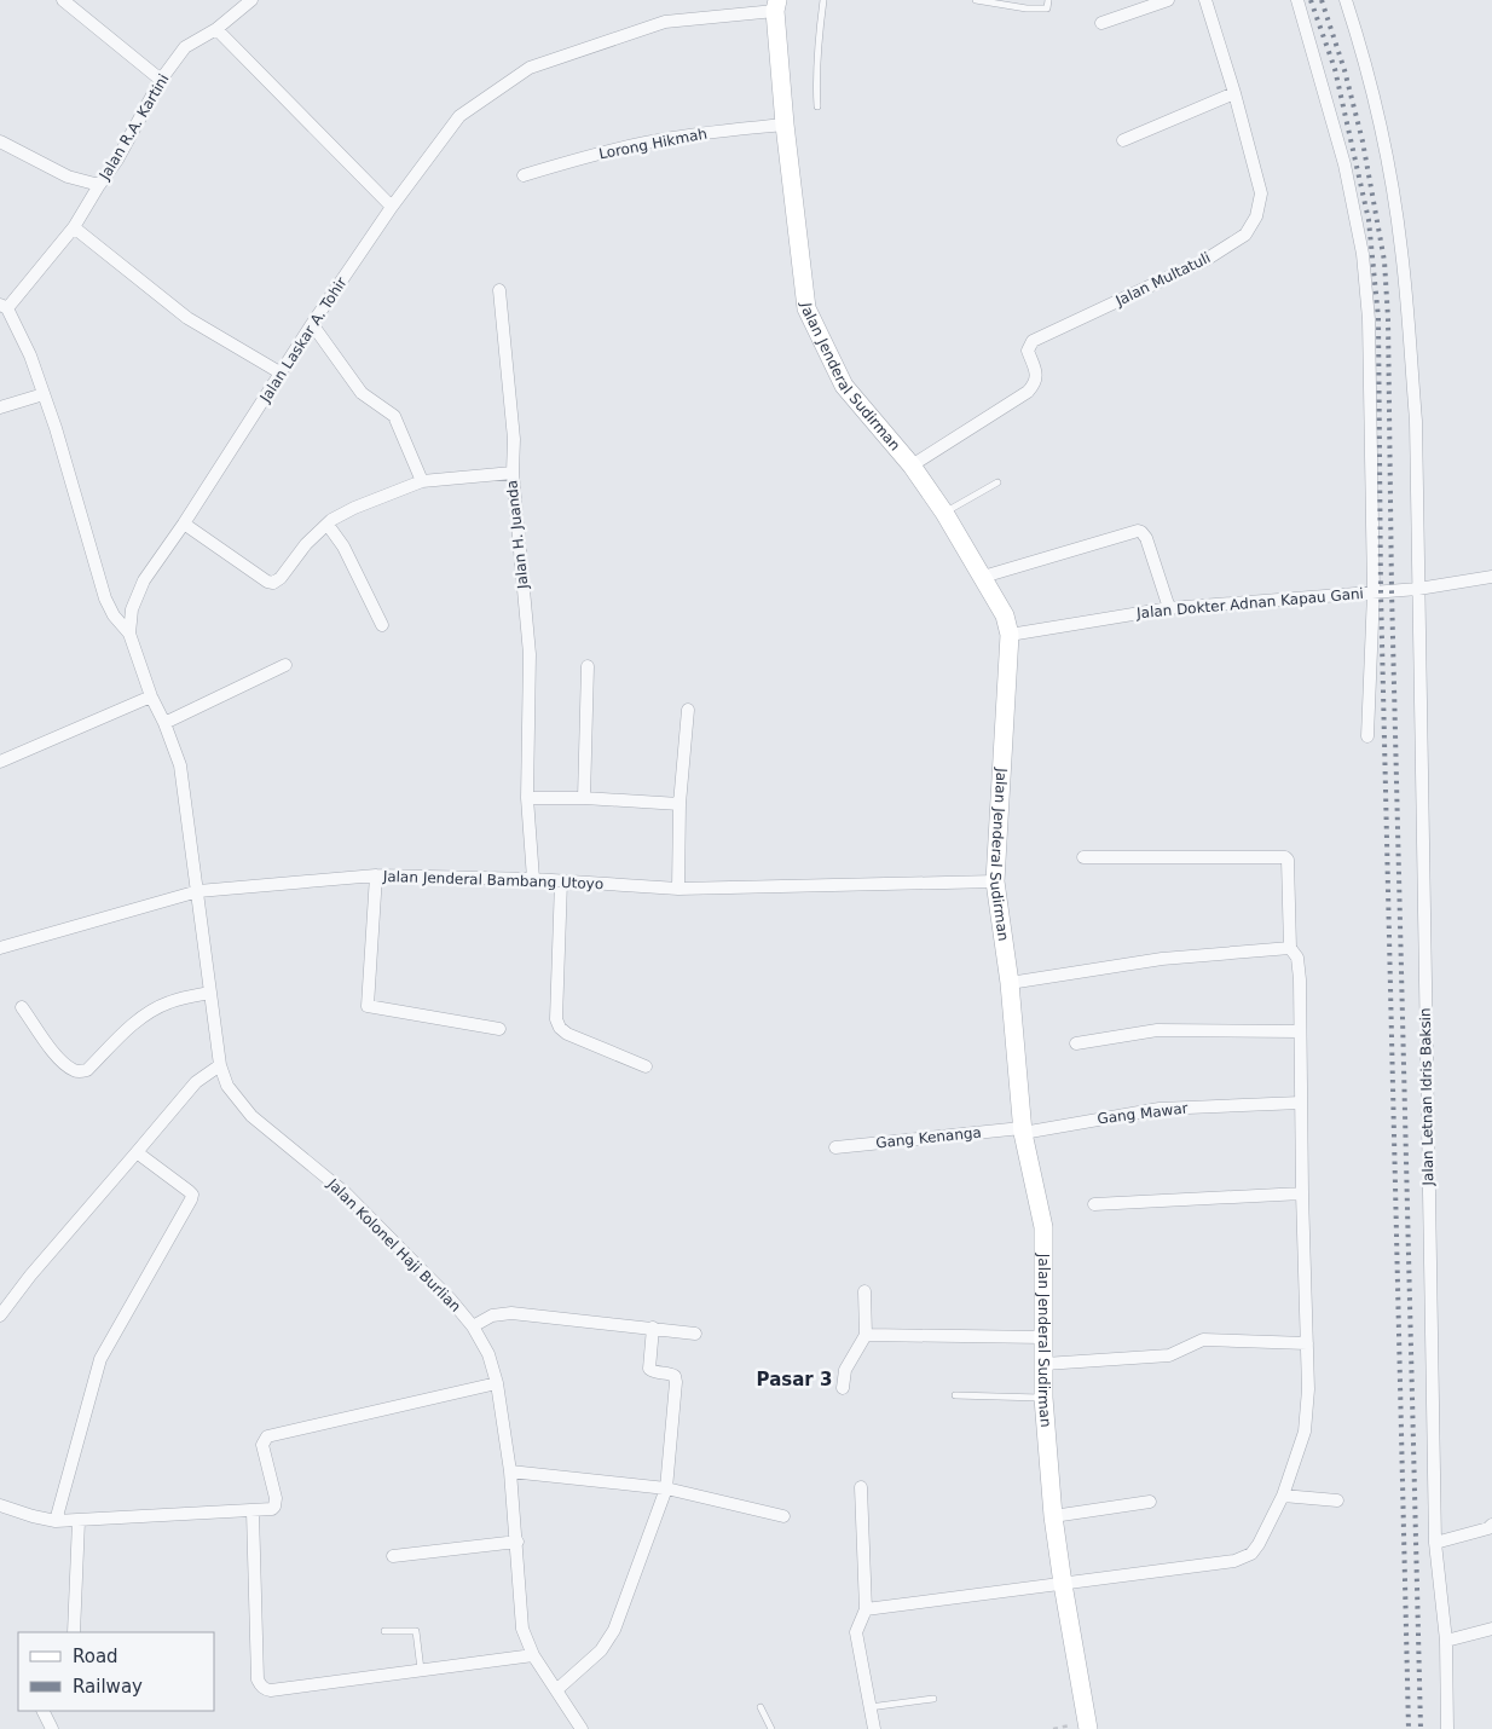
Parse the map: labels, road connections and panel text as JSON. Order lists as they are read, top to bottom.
{
  "streets": {
    "main road": ["Jalan Jenderal Sudirman"],
    "street": [
      "Jalan R.A. Kartini",
      "Lorong Hikmah",
      "Jalan Multatuli",
      "Jalan Laskar A. Tohir",
      "Jalan H. Juanda",
      "Jalan Dokter Adnan Kapau Gani",
      "Jalan Jenderal Bambang Utoyo",
      "Jalan Letnan Idris Baksin",
      "Gang Mawar",
      "Gang Kenanga",
      "Jalan Kolonel Haji Burlian"
    ]
  },
  "crossings": [
    ["Lorong Hikmah", "Jalan Jenderal Sudirman"],
    ["Jalan Multatuli", "Jalan Jenderal Sudirman"],
    ["Jalan Laskar A. Tohir", "Jalan Jenderal Sudirman"],
    ["Jalan Laskar A. Tohir", "Jalan H. Juanda"],
    ["Jalan Laskar A. Tohir", "Jalan Jenderal Bambang Utoyo"],
    ["Jalan Laskar A. Tohir", "Jalan Kolonel Haji Burlian"],
    ["Jalan Jenderal Sudirman", "Jalan Dokter Adnan Kapau Gani"],
    ["Jalan Jenderal Sudirman", "Jalan Jenderal Bambang Utoyo"],
    ["Jalan Jenderal Sudirman", "Gang Mawar"],
    ["Jalan Jenderal Sudirman", "Gang Kenanga"],
    ["Jalan H. Juanda", "Jalan Jenderal Bambang Utoyo"],
    ["Jalan Dokter Adnan Kapau Gani", "Jalan Letnan Idris Baksin"],
    ["Jalan Jenderal Bambang Utoyo", "Jalan Kolonel Haji Burlian"],
    ["Gang Mawar", "Gang Kenanga"]
  ],
  "districts": ["Pasar 3"],
  "legend": ["Road", "Railway"]
}
